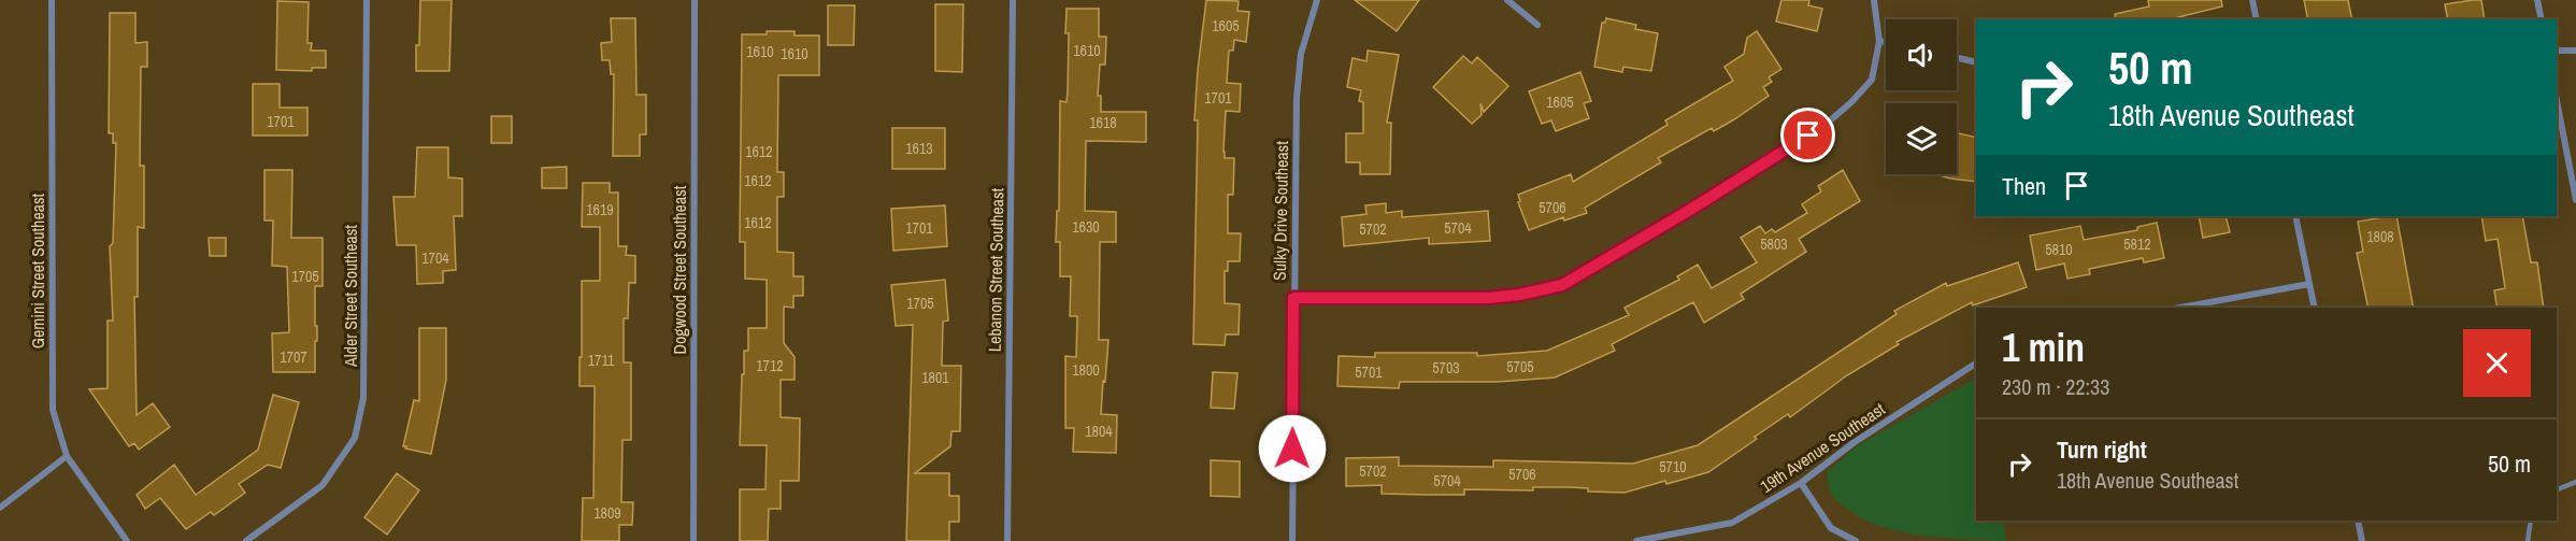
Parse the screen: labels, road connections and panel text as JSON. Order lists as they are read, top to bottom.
{
  "streets": {
    "street": [
      "Sulky Drive Southeast",
      "Dogwood Street Southeast",
      "Lebanon Street Southeast",
      "Gemini Street Southeast",
      "Alder Street Southeast",
      "19th Avenue Southeast"
    ]
  },
  "house_numbers": [
    "1605",
    "1610",
    "1610",
    "1610",
    "1701",
    "1605",
    "1701",
    "1618",
    "1613",
    "1612",
    "1612",
    "5706",
    "1619",
    "1612",
    "1630",
    "1701",
    "5704",
    "5702",
    "1808",
    "5803",
    "5812",
    "5810",
    "1704",
    "1705",
    "1705",
    "1707",
    "1711",
    "1712",
    "5705",
    "5703",
    "1800",
    "5701",
    "1801",
    "1804",
    "5710",
    "5702",
    "5706",
    "5704",
    "1809"
  ],
  "page": {
    "turn": ["50 m", "18th Avenue Southeast"],
    "then": "Then",
    "heading": ["1 min", "230 m · 22:33"],
    "list": [
      {
        "name": "Turn right",
        "note": "18th Avenue Southeast",
        "value": "50 m"
      }
    ]
  }
}
